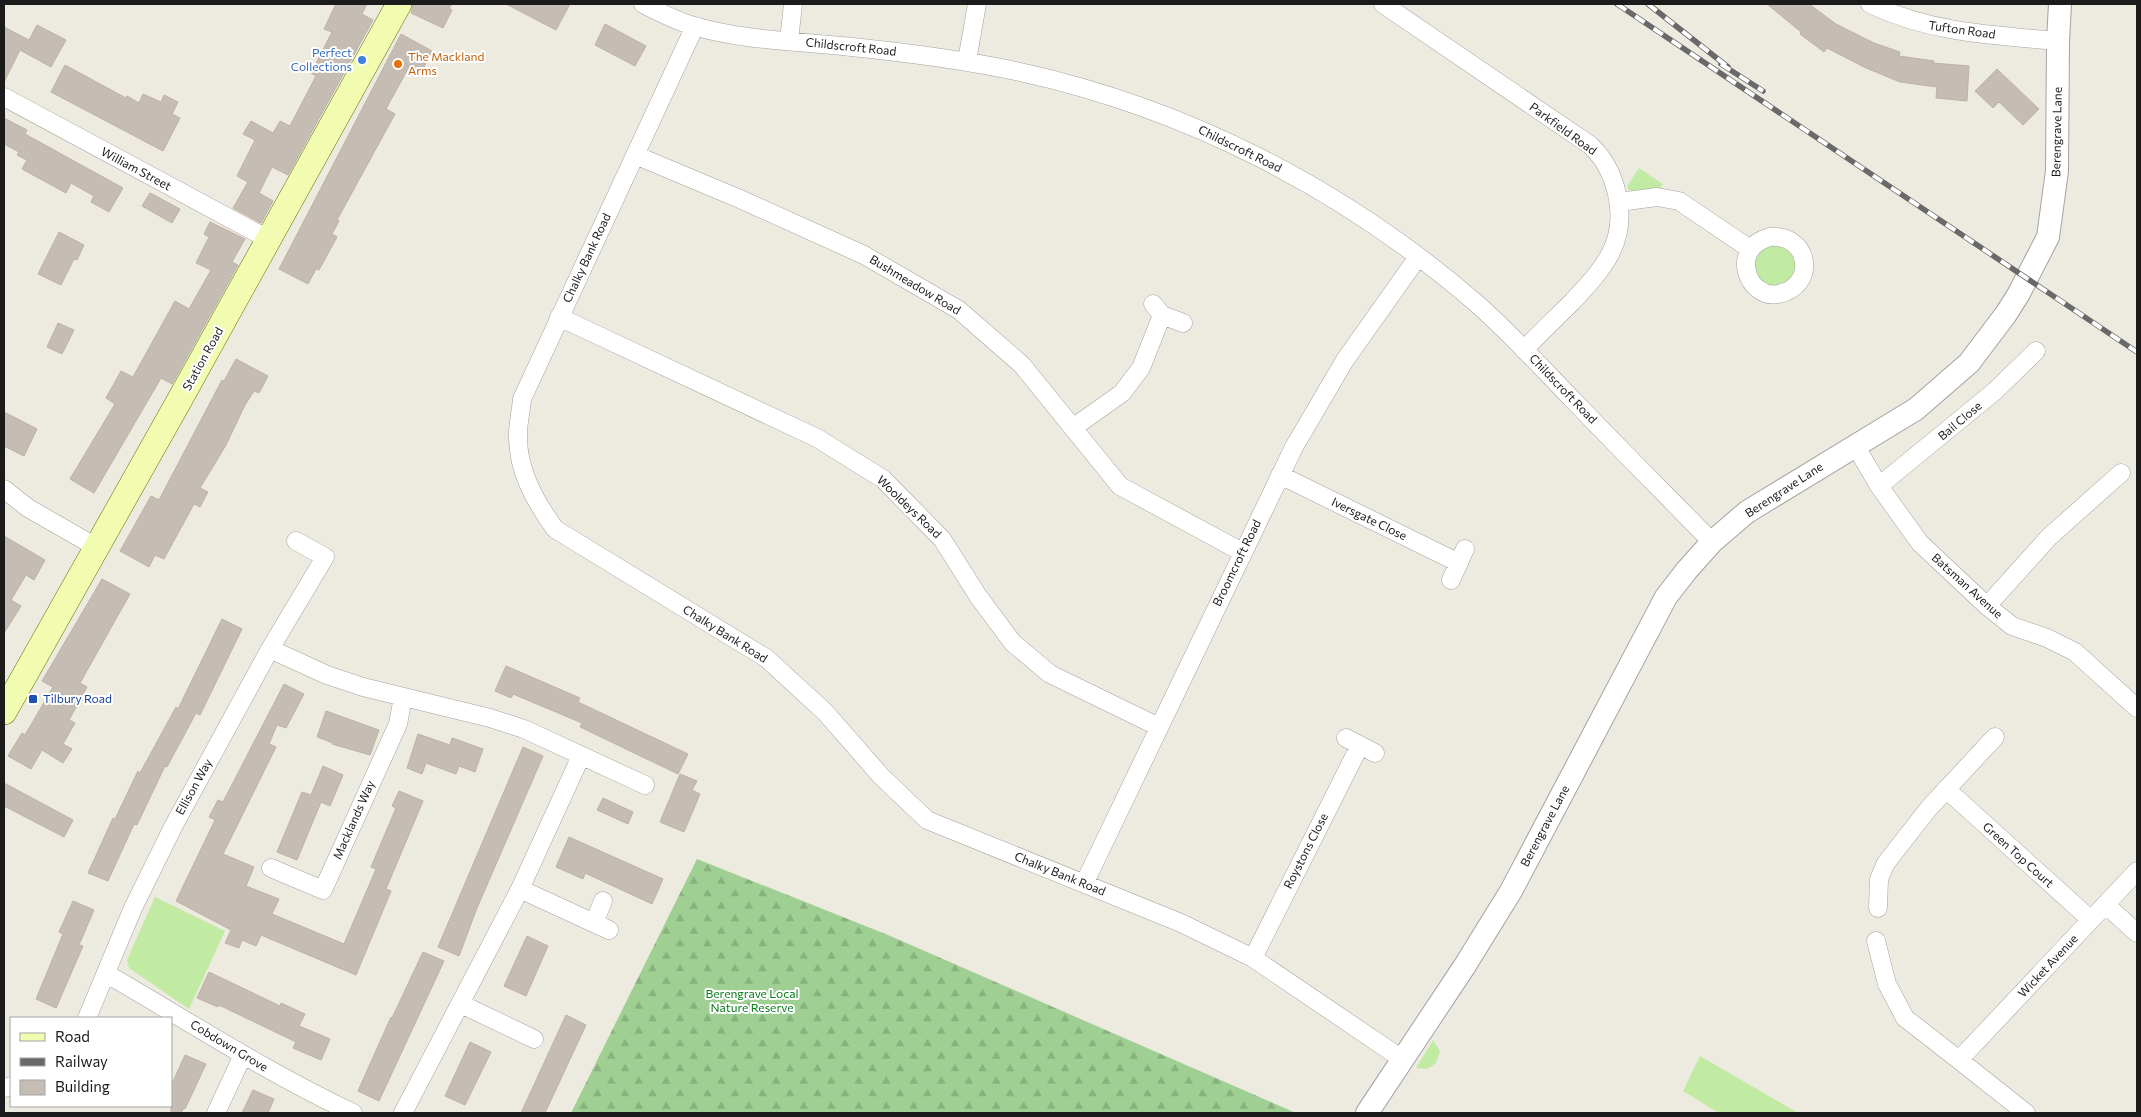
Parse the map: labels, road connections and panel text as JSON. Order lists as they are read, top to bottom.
{
  "streets": {
    "main road": ["Station Road"],
    "street": [
      "Tufton Road",
      "Childscroft Road",
      "Parkfield Road",
      "Berengrave Lane",
      "William Street",
      "Chalky Bank Road",
      "Bushmeadow Road",
      "Bail Close",
      "Wooldeys Road",
      "Iversgate Close",
      "Broomcroft Road",
      "Batsman Avenue",
      "Ellison Way",
      "Macklands Way",
      "Roystons Close",
      "Green Top Court",
      "Wicket Avenue",
      "Cobdown Grove"
    ]
  },
  "crossings": [
    ["Tufton Road", "Berengrave Lane"],
    ["Childscroft Road", "Parkfield Road"],
    ["Childscroft Road", "Berengrave Lane"],
    ["Childscroft Road", "Chalky Bank Road"],
    ["Childscroft Road", "Broomcroft Road"],
    ["Berengrave Lane", "Chalky Bank Road"],
    ["Berengrave Lane", "Batsman Avenue"],
    ["William Street", "Station Road"],
    ["Chalky Bank Road", "Bushmeadow Road"],
    ["Chalky Bank Road", "Wooldeys Road"],
    ["Chalky Bank Road", "Broomcroft Road"],
    ["Chalky Bank Road", "Roystons Close"],
    ["Bushmeadow Road", "Broomcroft Road"],
    ["Bail Close", "Batsman Avenue"],
    ["Wooldeys Road", "Broomcroft Road"],
    ["Iversgate Close", "Broomcroft Road"],
    ["Ellison Way", "Cobdown Grove"],
    ["Green Top Court", "Wicket Avenue"]
  ],
  "parks": ["Berengrave Local Nature Reserve"],
  "places": {
    "other": ["Perfect Collections", "The Mackland Arms"],
    "transit": ["Tilbury Road"]
  },
  "legend": ["Road", "Railway", "Building"]
}
